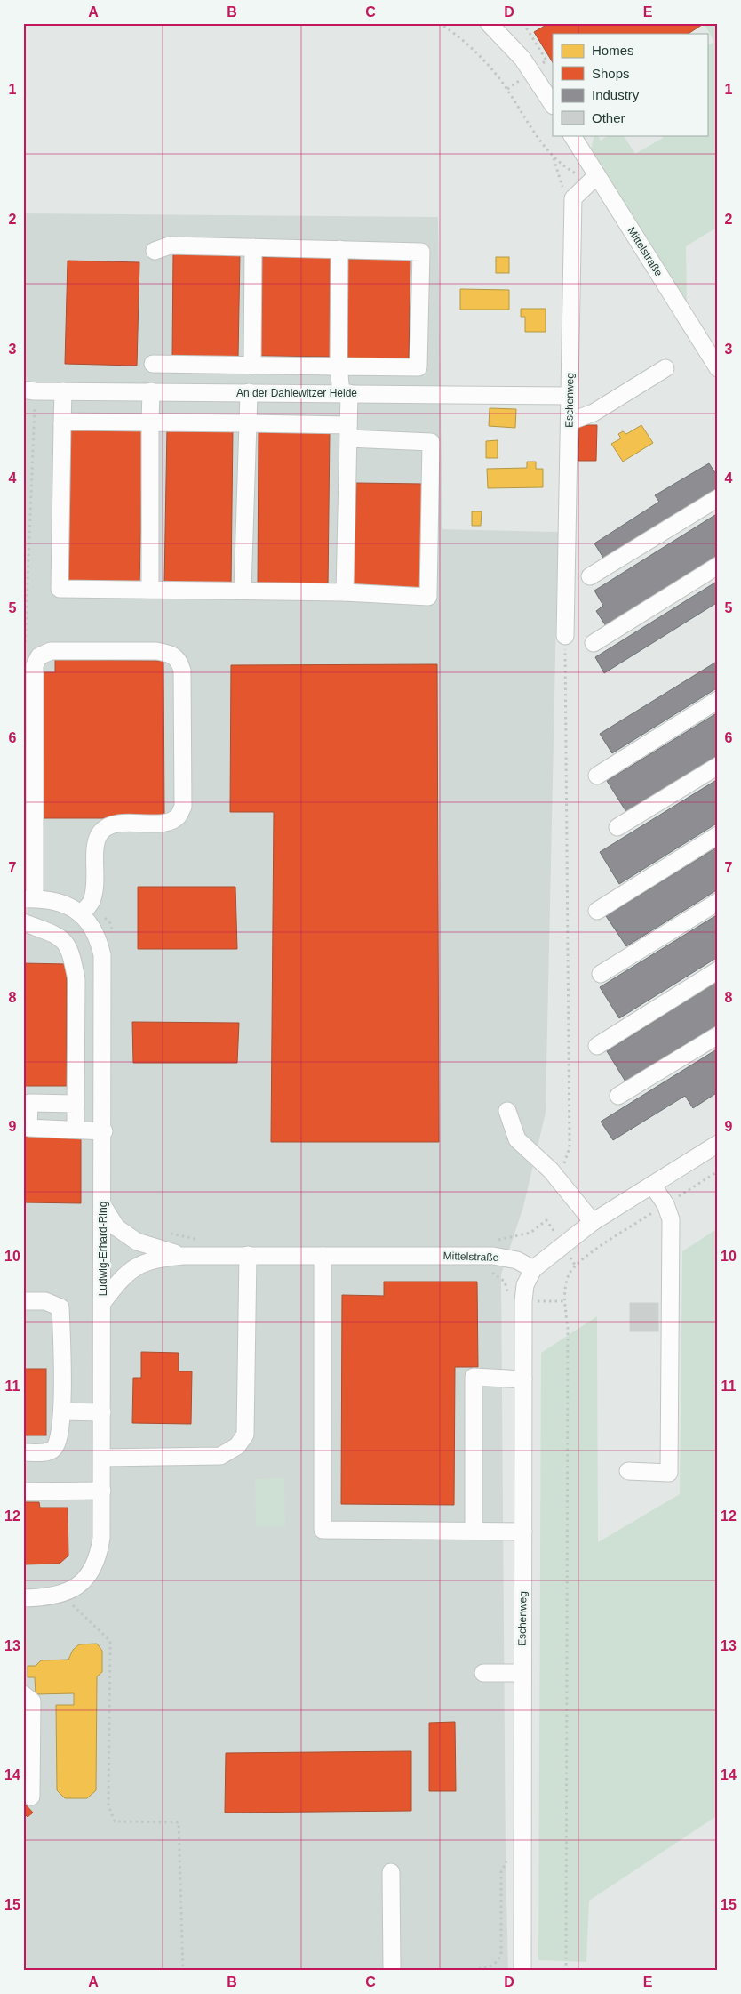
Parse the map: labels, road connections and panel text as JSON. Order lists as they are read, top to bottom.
{
  "streets": {
    "street": [
      "Mittelstraße",
      "An der Dahlewitzer Heide",
      "Eschenweg",
      "Ludwig-Erhard-Ring"
    ]
  },
  "crossings": [
    ["Mittelstraße", "Eschenweg"],
    ["Mittelstraße", "Ludwig-Erhard-Ring"],
    ["An der Dahlewitzer Heide", "Eschenweg"]
  ],
  "legend": [
    "Homes",
    "Shops",
    "Industry",
    "Other"
  ],
  "grid": {
    "columns": [
      "A",
      "B",
      "C",
      "D",
      "E"
    ],
    "rows": [
      "1",
      "2",
      "3",
      "4",
      "5",
      "6",
      "7",
      "8",
      "9",
      "10",
      "11",
      "12",
      "13",
      "14",
      "15"
    ]
  }
}
